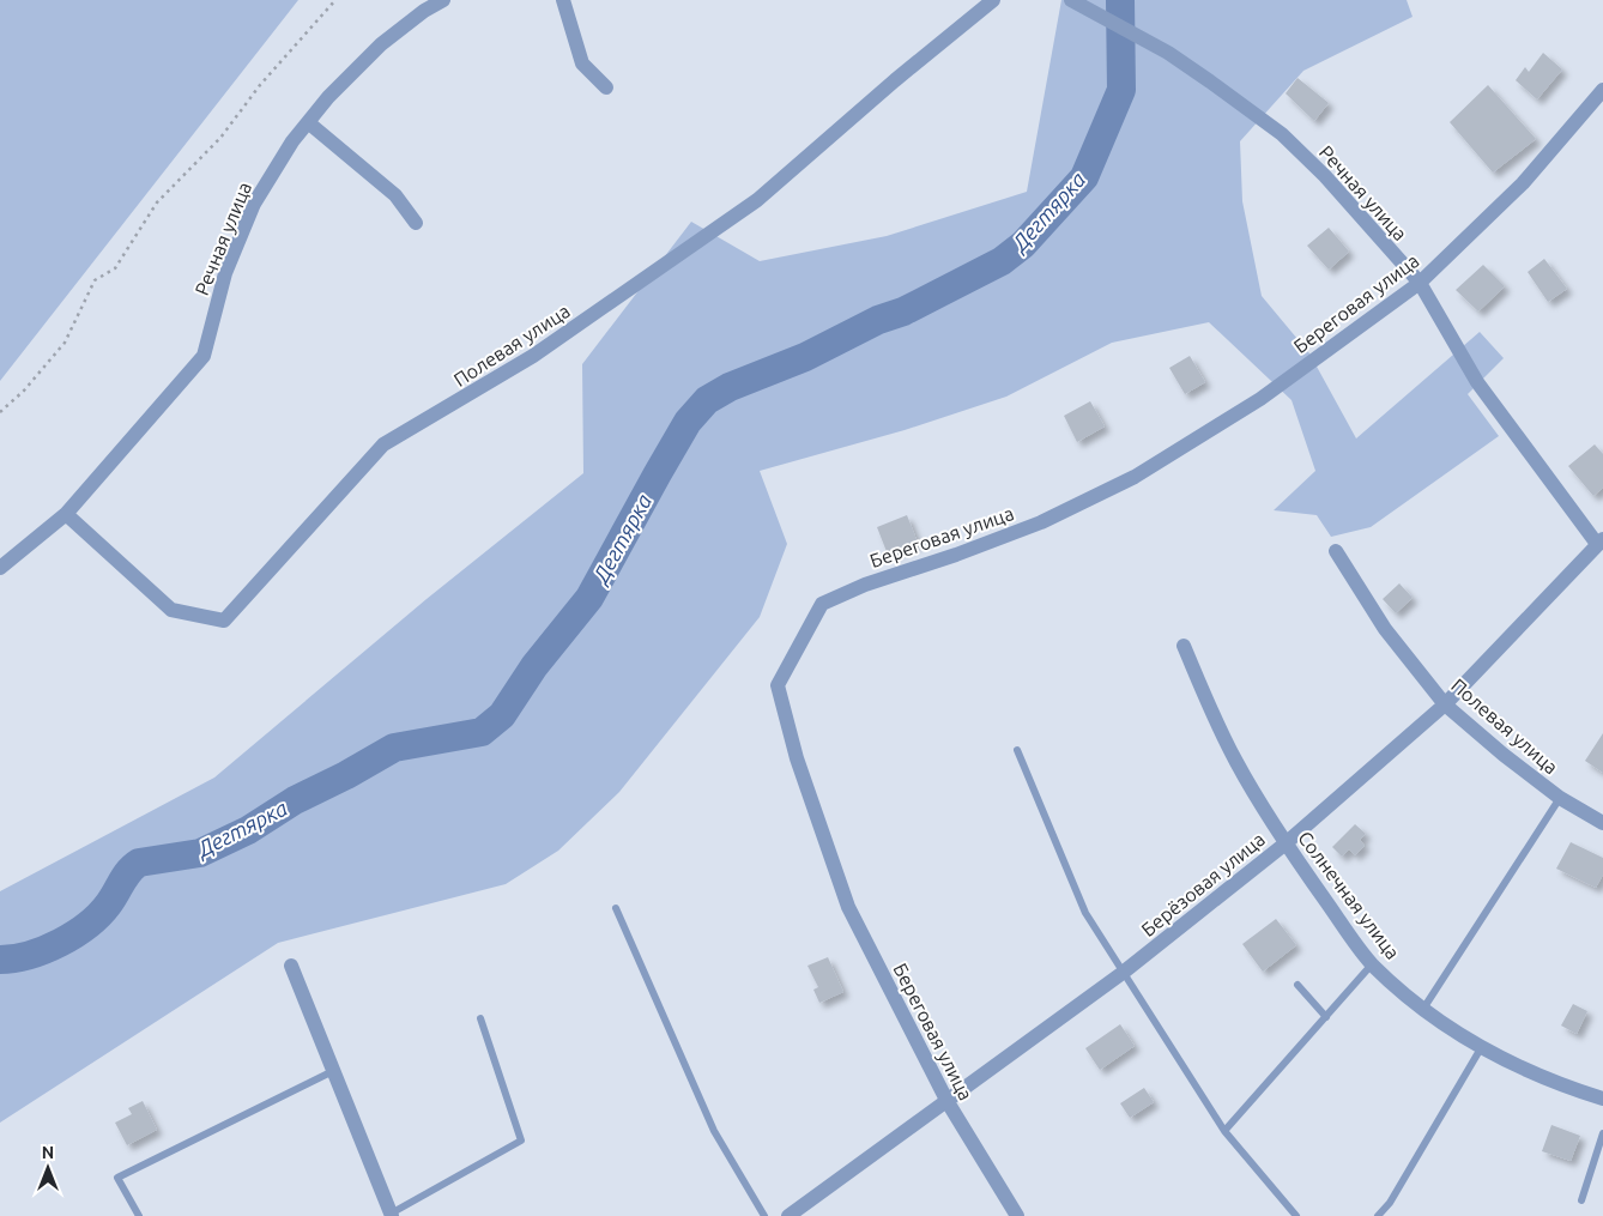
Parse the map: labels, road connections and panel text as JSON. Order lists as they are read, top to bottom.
{
  "streets": {
    "street": [
      "Речная улица",
      "Береговая улица",
      "Полевая улица",
      "Берёзовая улица",
      "Солнечная улица"
    ]
  },
  "crossings": [
    ["Речная улица", "Береговая улица"],
    ["Речная улица", "Полевая улица"],
    ["Речная улица", "Берёзовая улица"],
    ["Береговая улица", "Берёзовая улица"],
    ["Полевая улица", "Берёзовая улица"],
    ["Берёзовая улица", "Солнечная улица"]
  ],
  "water": ["Дегтярка"],
  "north": "top"
}
